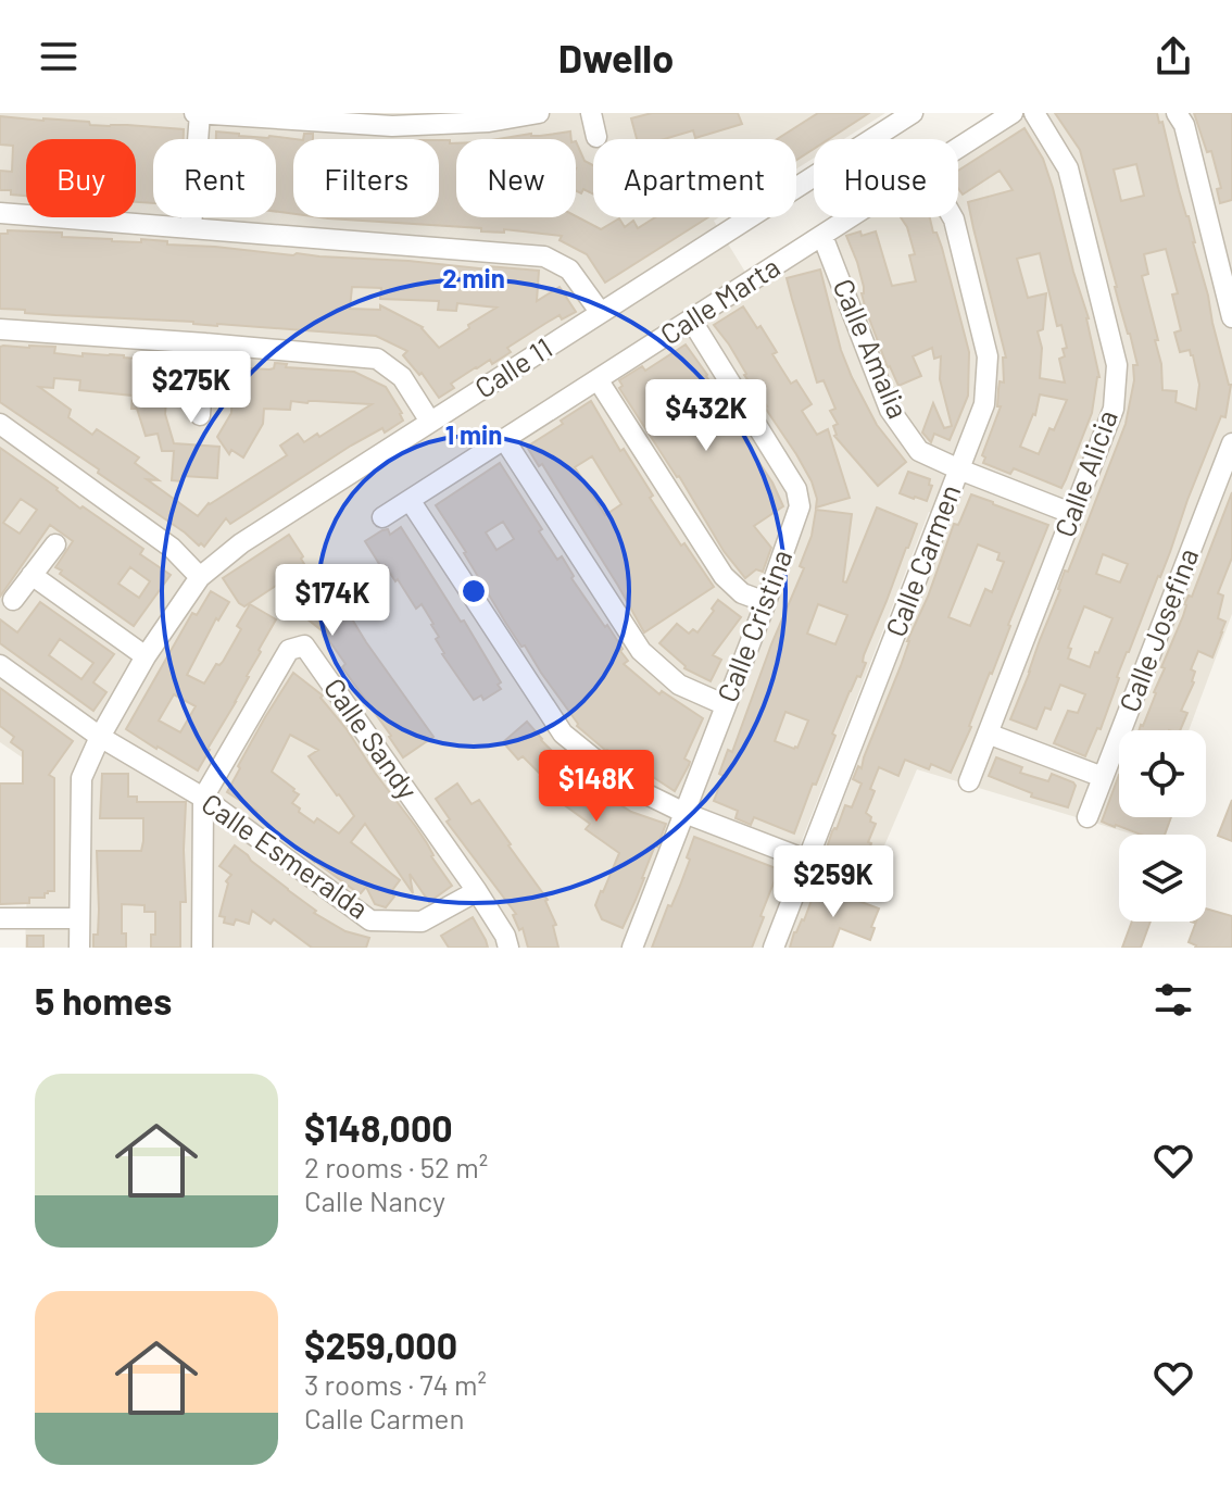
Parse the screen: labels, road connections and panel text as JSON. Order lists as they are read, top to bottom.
{
  "streets": {
    "street": [
      "Calle Marta",
      "Calle Amalia",
      "Calle 11",
      "Calle Alicia",
      "Calle Carmen",
      "Calle Cristina",
      "Calle Josefina",
      "Calle Sandy",
      "Calle Esmeralda"
    ]
  },
  "crossings": [
    ["Calle Marta", "Calle Amalia"],
    ["Calle Marta", "Calle Cristina"],
    ["Calle Amalia", "Calle Alicia"],
    ["Calle Amalia", "Calle Carmen"],
    ["Calle 11", "Calle Esmeralda"],
    ["Calle Sandy", "Calle Esmeralda"]
  ],
  "page": {
    "header": "Dwello",
    "chip": [
      "Buy",
      "Rent",
      "Filters",
      "New",
      "Apartment",
      "House"
    ],
    "price": [
      "$275K",
      "$432K",
      "$174K",
      "$148K",
      "$259K"
    ],
    "heading": "5 homes",
    "list": [
      {
        "name": "$148,000",
        "note": "2 rooms · 52 m² · Calle Nancy"
      },
      {
        "name": "$259,000",
        "note": "3 rooms · 74 m² · Calle Carmen"
      }
    ]
  },
  "rings": ["2 min", "1 min"]
}
